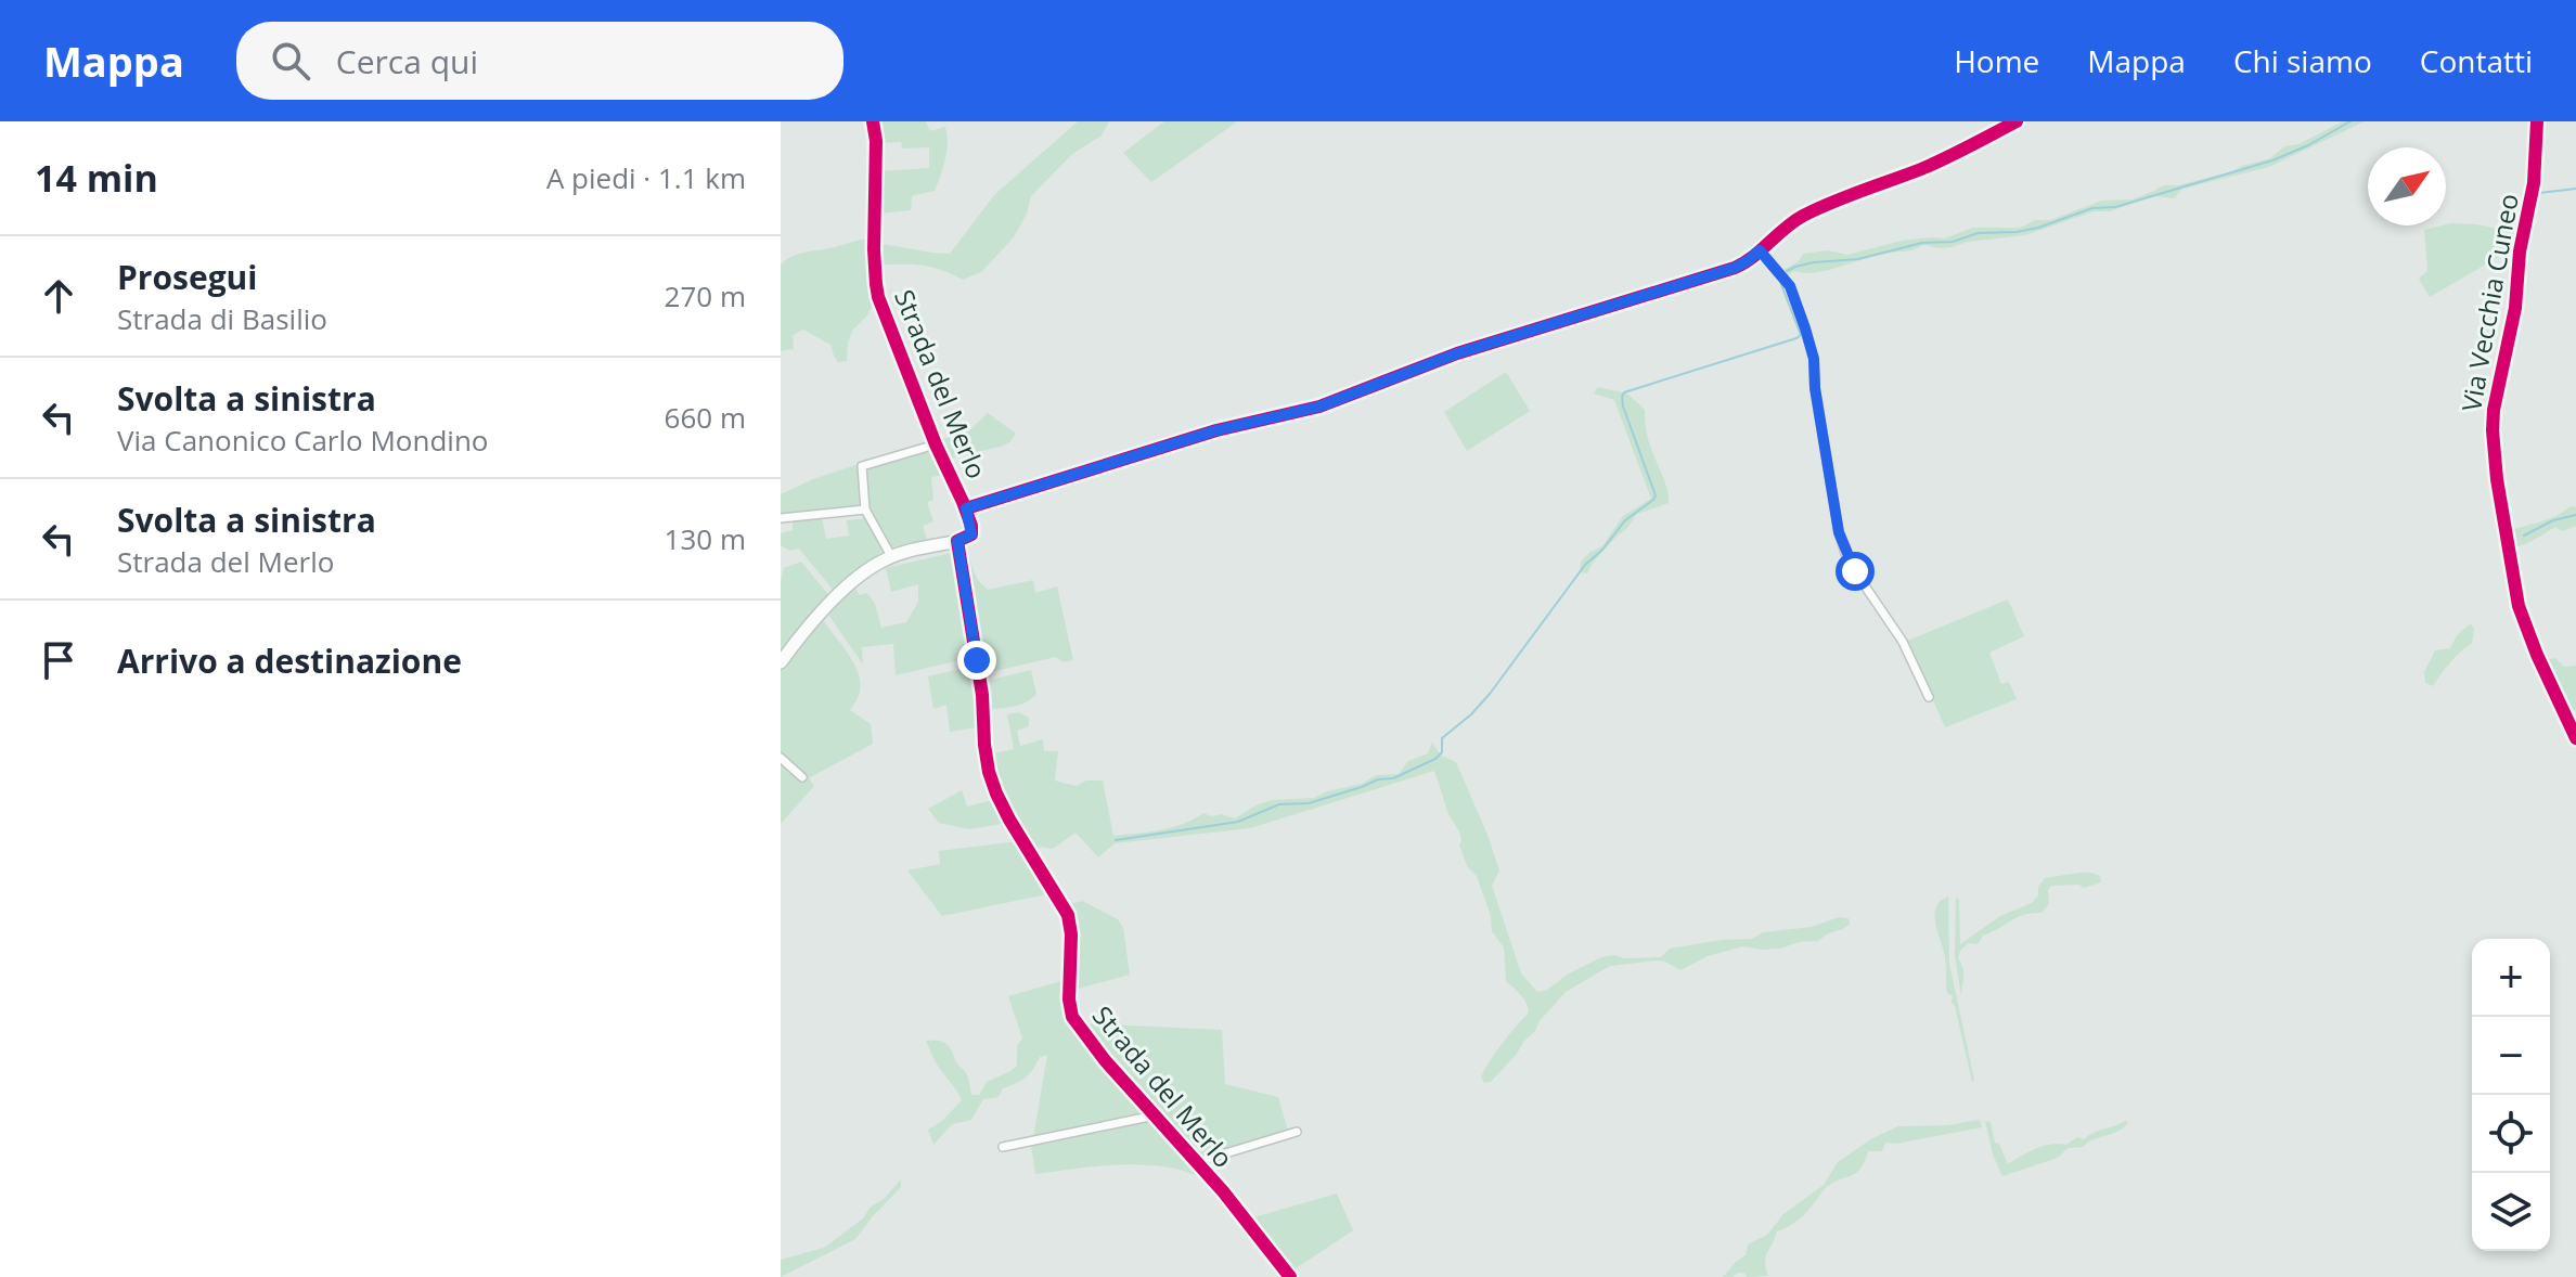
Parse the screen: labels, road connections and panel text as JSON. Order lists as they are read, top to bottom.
{
  "streets": {
    "street": ["Via Vecchia Cuneo", "Strada del Merlo"]
  },
  "north": "top right",
  "page": {
    "header": "Mappa",
    "search": "Cerca qui",
    "nav": [
      "Home",
      "Mappa",
      "Chi siamo",
      "Contatti"
    ],
    "heading": ["14 min", "A piedi · 1.1 km"],
    "list": [
      ["Prosegui", "Strada di Basilio", "270 m"],
      ["Svolta a sinistra", "Via Canonico Carlo Mondino", "660 m"],
      ["Svolta a sinistra", "Strada del Merlo", "130 m"],
      "Arrivo a destinazione"
    ],
    "map_buttons": ["+", "−"]
  }
}
